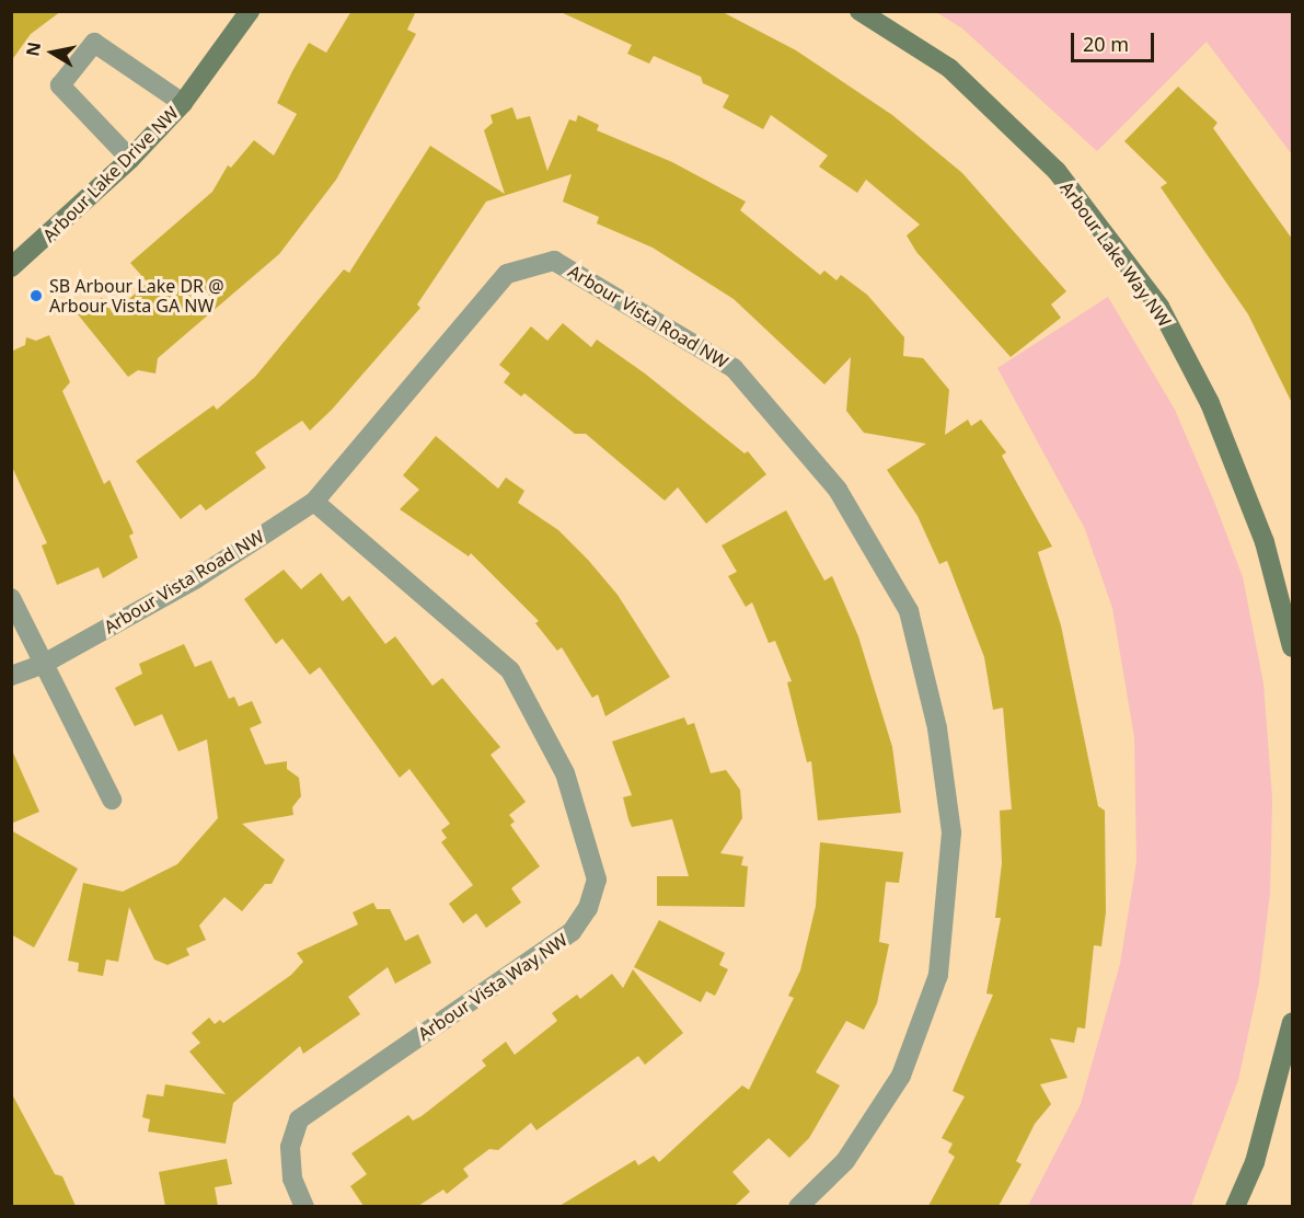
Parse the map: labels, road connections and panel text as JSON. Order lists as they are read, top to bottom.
{
  "streets": {
    "street": [
      "Arbour Lake Drive NW",
      "Arbour Lake Way NW",
      "Arbour Vista Road NW",
      "Arbour Vista Way NW"
    ]
  },
  "crossings": [
    ["Arbour Vista Road NW", "Arbour Vista Way NW"]
  ],
  "places": ["SB Arbour Lake DR @ Arbour Vista GA NW"],
  "scale_bar": "20 m",
  "north": "left"
}
